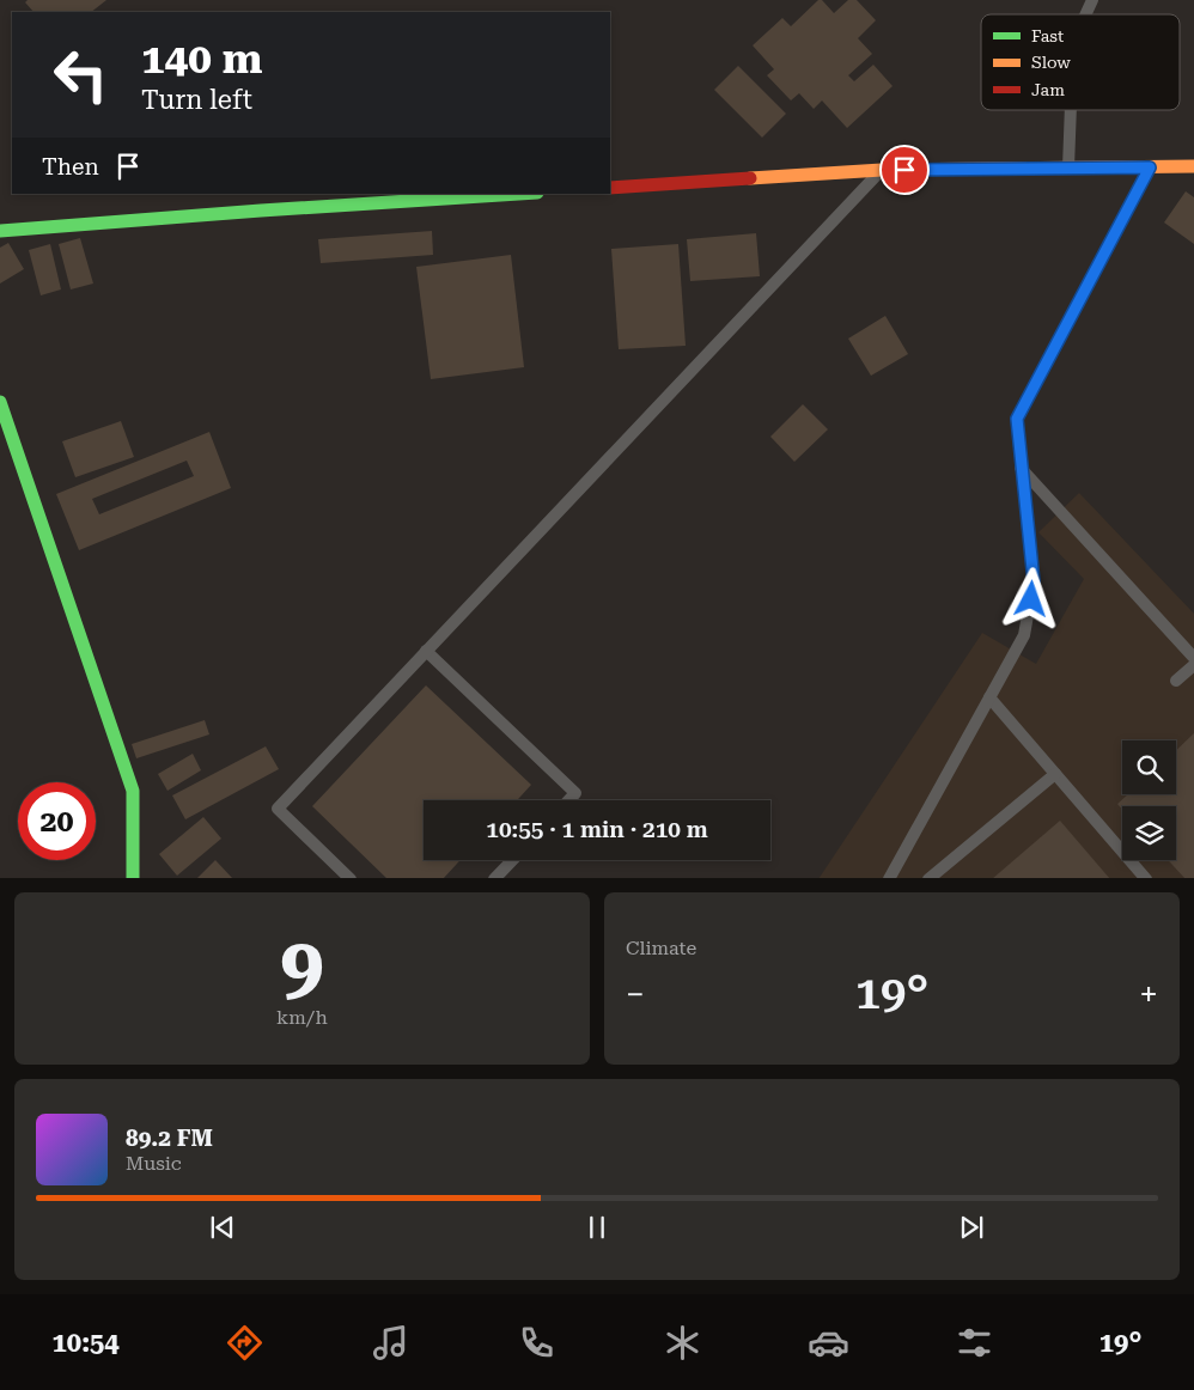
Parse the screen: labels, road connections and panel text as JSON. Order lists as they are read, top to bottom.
{
  "legend": ["Fast", "Slow", "Jam"],
  "page": {
    "turn": ["140 m", "Turn left"],
    "then": "Then",
    "limit": "20",
    "trip": "10:55 · 1 min · 210 m",
    "tile": [
      ["9", "km/h"],
      "Climate"
    ],
    "heat": ["−", "19°", "+"],
    "song": ["89.2 FM", "Music"],
    "tabs": ["10:54", "19°"]
  }
}
